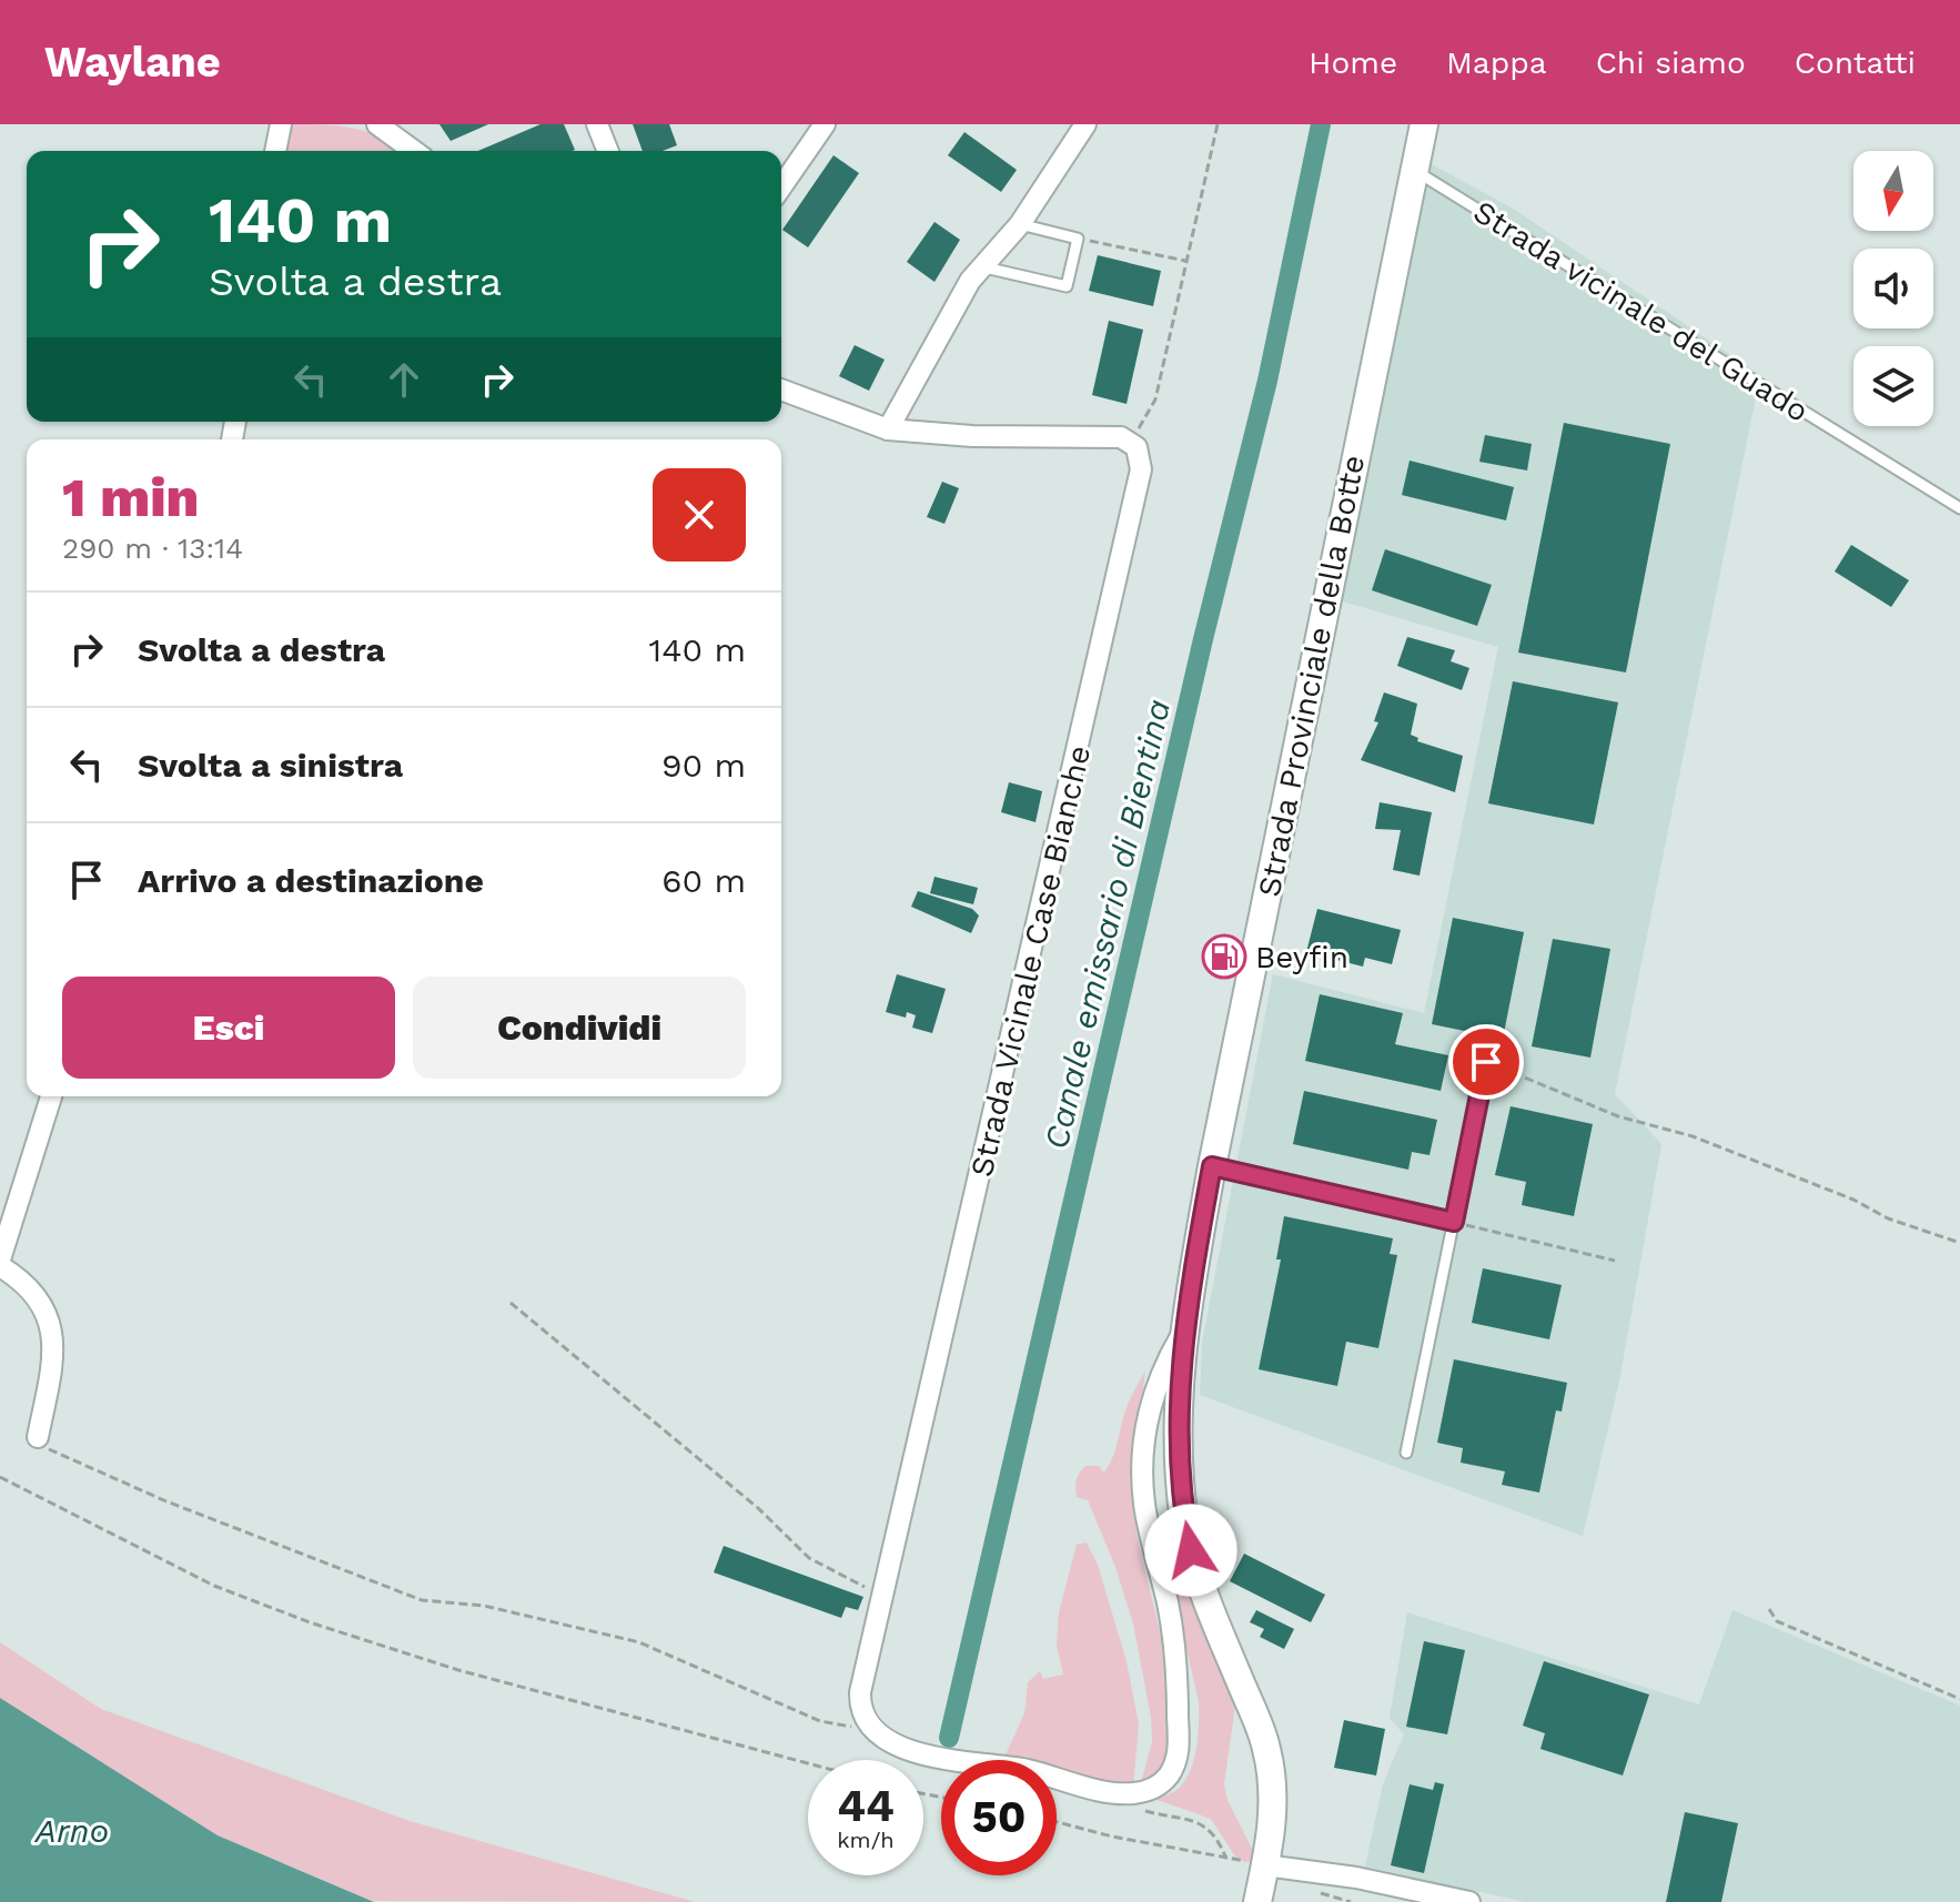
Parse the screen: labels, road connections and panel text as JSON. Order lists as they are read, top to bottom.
{
  "streets": {
    "main road": ["Strada Provinciale della Botte"],
    "street": ["Strada Vicinale Case Bianche"],
    "lane": ["Strada vicinale del Guado"]
  },
  "crossings": [
    ["Strada vicinale del Guado", "Strada Provinciale della Botte"]
  ],
  "water": ["Canale emissario di Bientina", "Arno"],
  "places": {
    "fuel station": ["Beyfin"]
  },
  "north": "bottom",
  "page": {
    "header": "Waylane",
    "nav": [
      "Home",
      "Mappa",
      "Chi siamo",
      "Contatti"
    ],
    "turn": ["140 m", "Svolta a destra"],
    "heading": ["1 min", "290 m · 13:14"],
    "list": [
      {
        "name": "Svolta a destra",
        "value": "140 m"
      },
      {
        "name": "Svolta a sinistra",
        "value": "90 m"
      },
      {
        "name": "Arrivo a destinazione",
        "value": "60 m"
      }
    ],
    "buttons": ["Esci", "Condividi"],
    "speed": "44 km/h",
    "limit": "50"
  }
}
